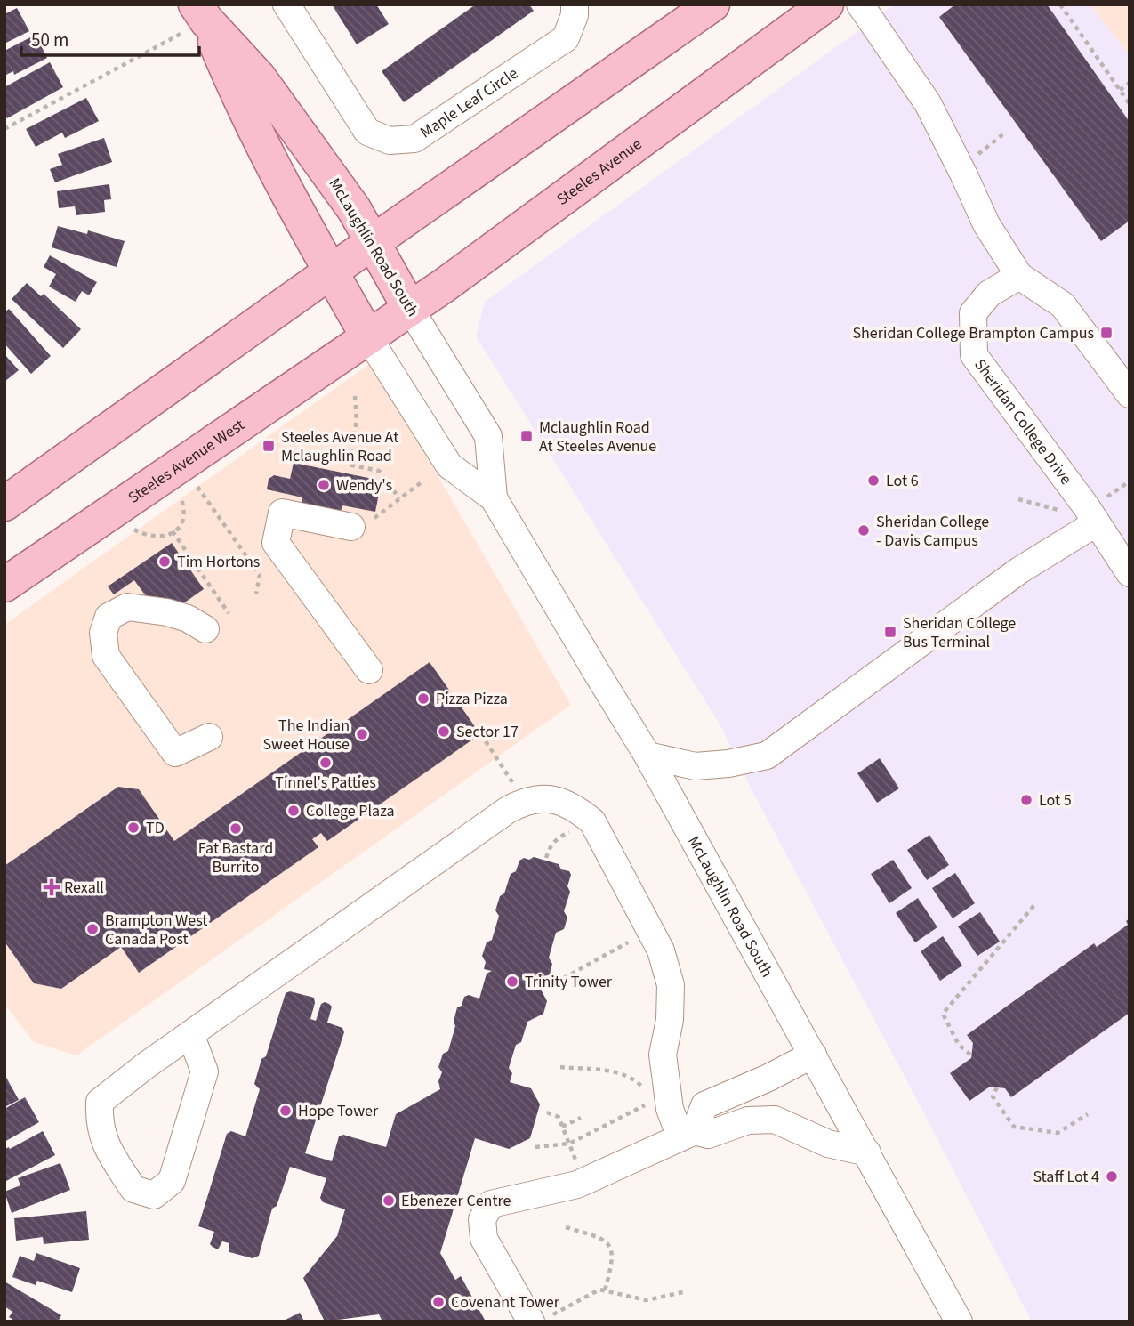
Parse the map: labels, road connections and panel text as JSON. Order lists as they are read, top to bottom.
{
  "streets": {
    "main road": ["Steeles Avenue", "McLaughlin Road South", "Steeles Avenue West"],
    "street": ["Maple Leaf Circle", "Sheridan College Drive"]
  },
  "crossings": [
    ["Steeles Avenue", "McLaughlin Road South"],
    ["Steeles Avenue", "Steeles Avenue West"],
    ["McLaughlin Road South", "Steeles Avenue West"]
  ],
  "places": {
    "transit": [
      "Sheridan College Brampton Campus",
      "Mclaughlin Road At Steeles Avenue",
      "Steeles Avenue At Mclaughlin Road",
      "Sheridan College Bus Terminal"
    ],
    "other": [
      "Lot 6",
      "Wendy's",
      "Sheridan College - Davis Campus",
      "Tim Hortons",
      "Pizza Pizza",
      "Sector 17",
      "The Indian Sweet House",
      "Tinnel's Patties",
      "Lot 5",
      "College Plaza",
      "TD",
      "Fat Bastard Burrito",
      "Brampton West Canada Post",
      "Trinity Tower",
      "Hope Tower",
      "Staff Lot 4",
      "Ebenezer Centre",
      "Covenant Tower"
    ],
    "health": ["Rexall"]
  },
  "scale_bar": "50 m"
}
